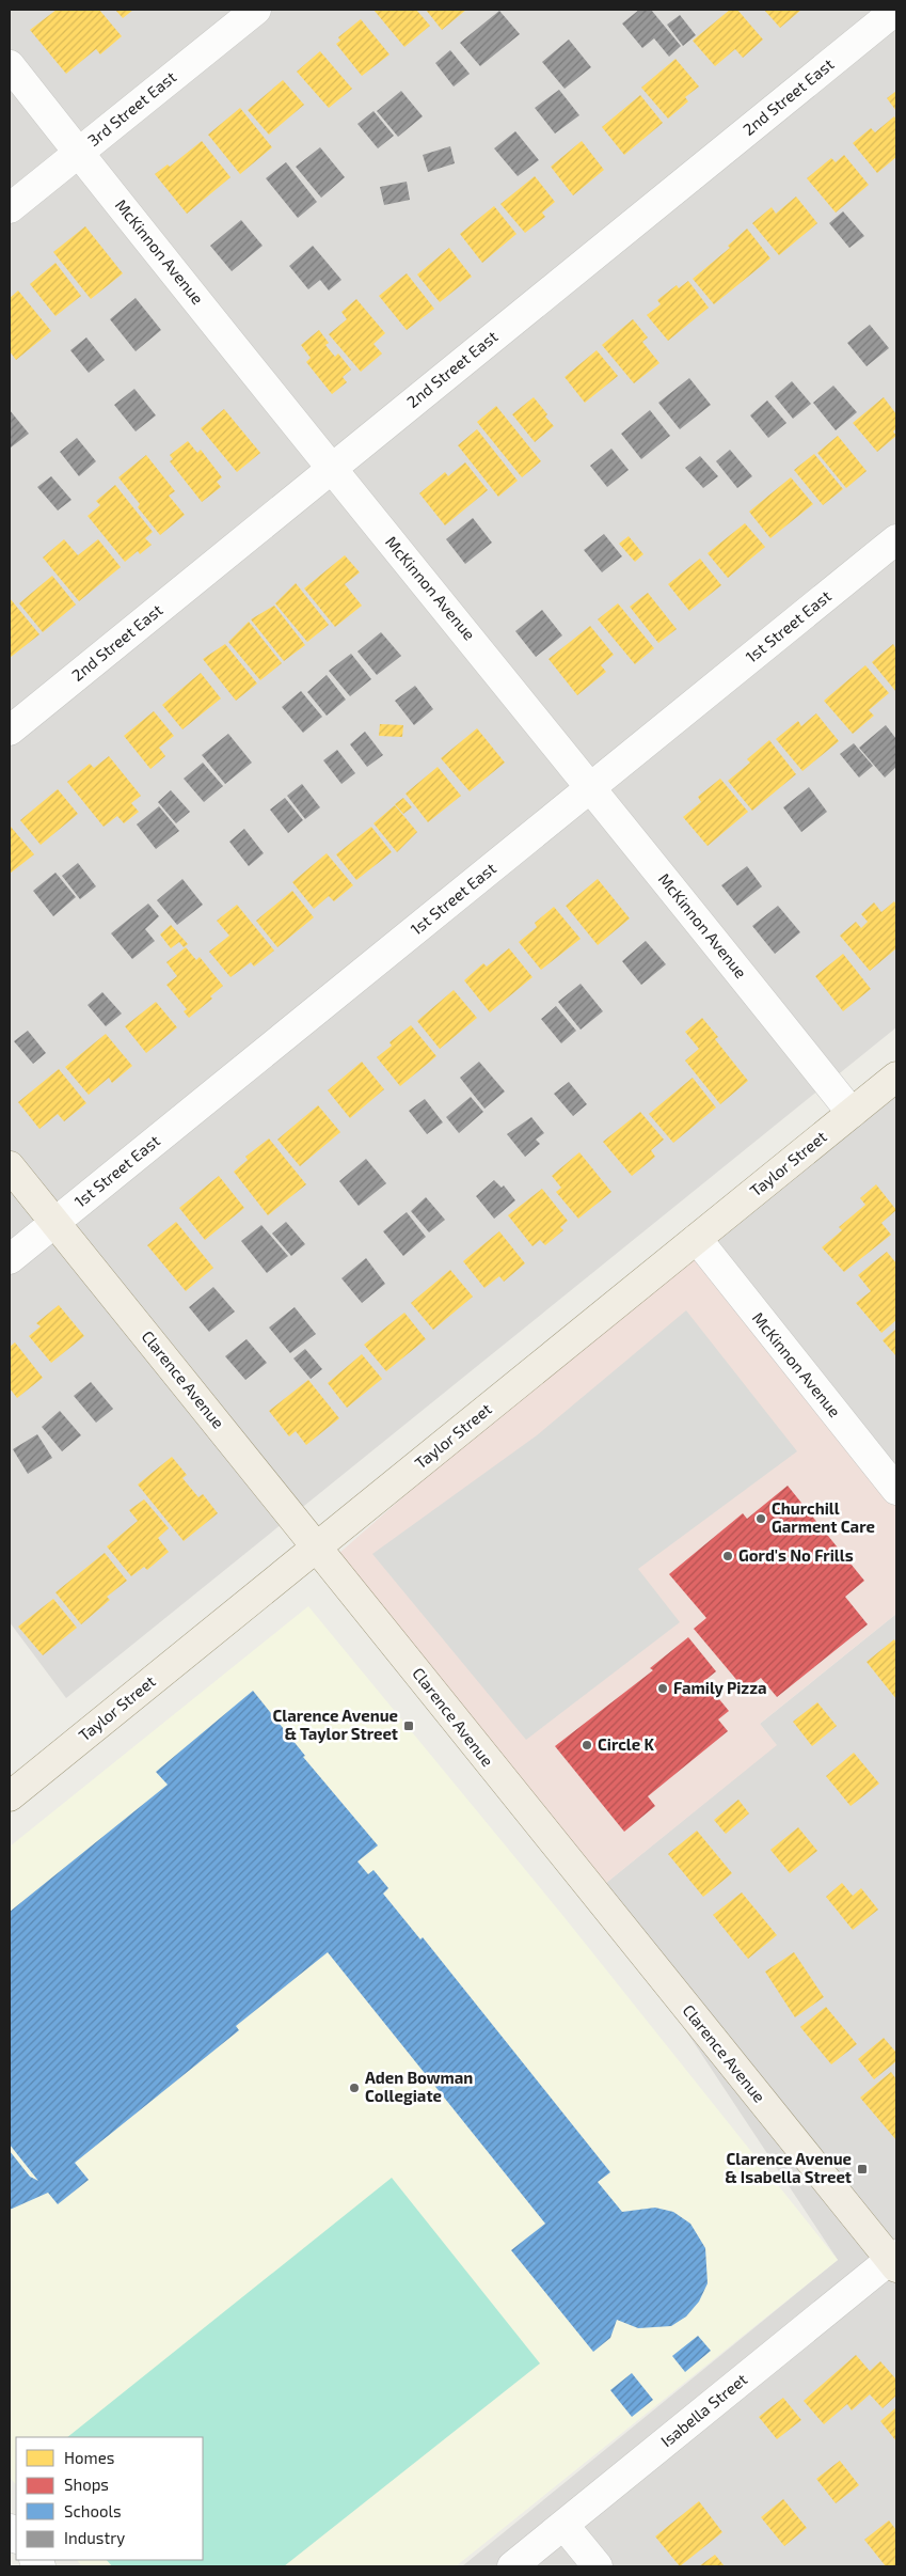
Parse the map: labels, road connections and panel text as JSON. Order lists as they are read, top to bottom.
{
  "streets": {
    "main road": ["Taylor Street", "Clarence Avenue"],
    "street": [
      "2nd Street East",
      "3rd Street East",
      "McKinnon Avenue",
      "1st Street East",
      "Isabella Street"
    ]
  },
  "crossings": [
    ["2nd Street East", "McKinnon Avenue"],
    ["3rd Street East", "McKinnon Avenue"],
    ["McKinnon Avenue", "1st Street East"],
    ["McKinnon Avenue", "Taylor Street"],
    ["1st Street East", "Clarence Avenue"],
    ["Taylor Street", "Clarence Avenue"],
    ["Clarence Avenue", "Isabella Street"]
  ],
  "places": {
    "other": [
      "Churchill Garment Care",
      "Gord's No Frills",
      "Family Pizza",
      "Circle K",
      "Aden Bowman Collegiate"
    ],
    "transit": ["Clarence Avenue & Taylor Street", "Clarence Avenue & Isabella Street"]
  },
  "legend": [
    "Homes",
    "Shops",
    "Schools",
    "Industry"
  ]
}
